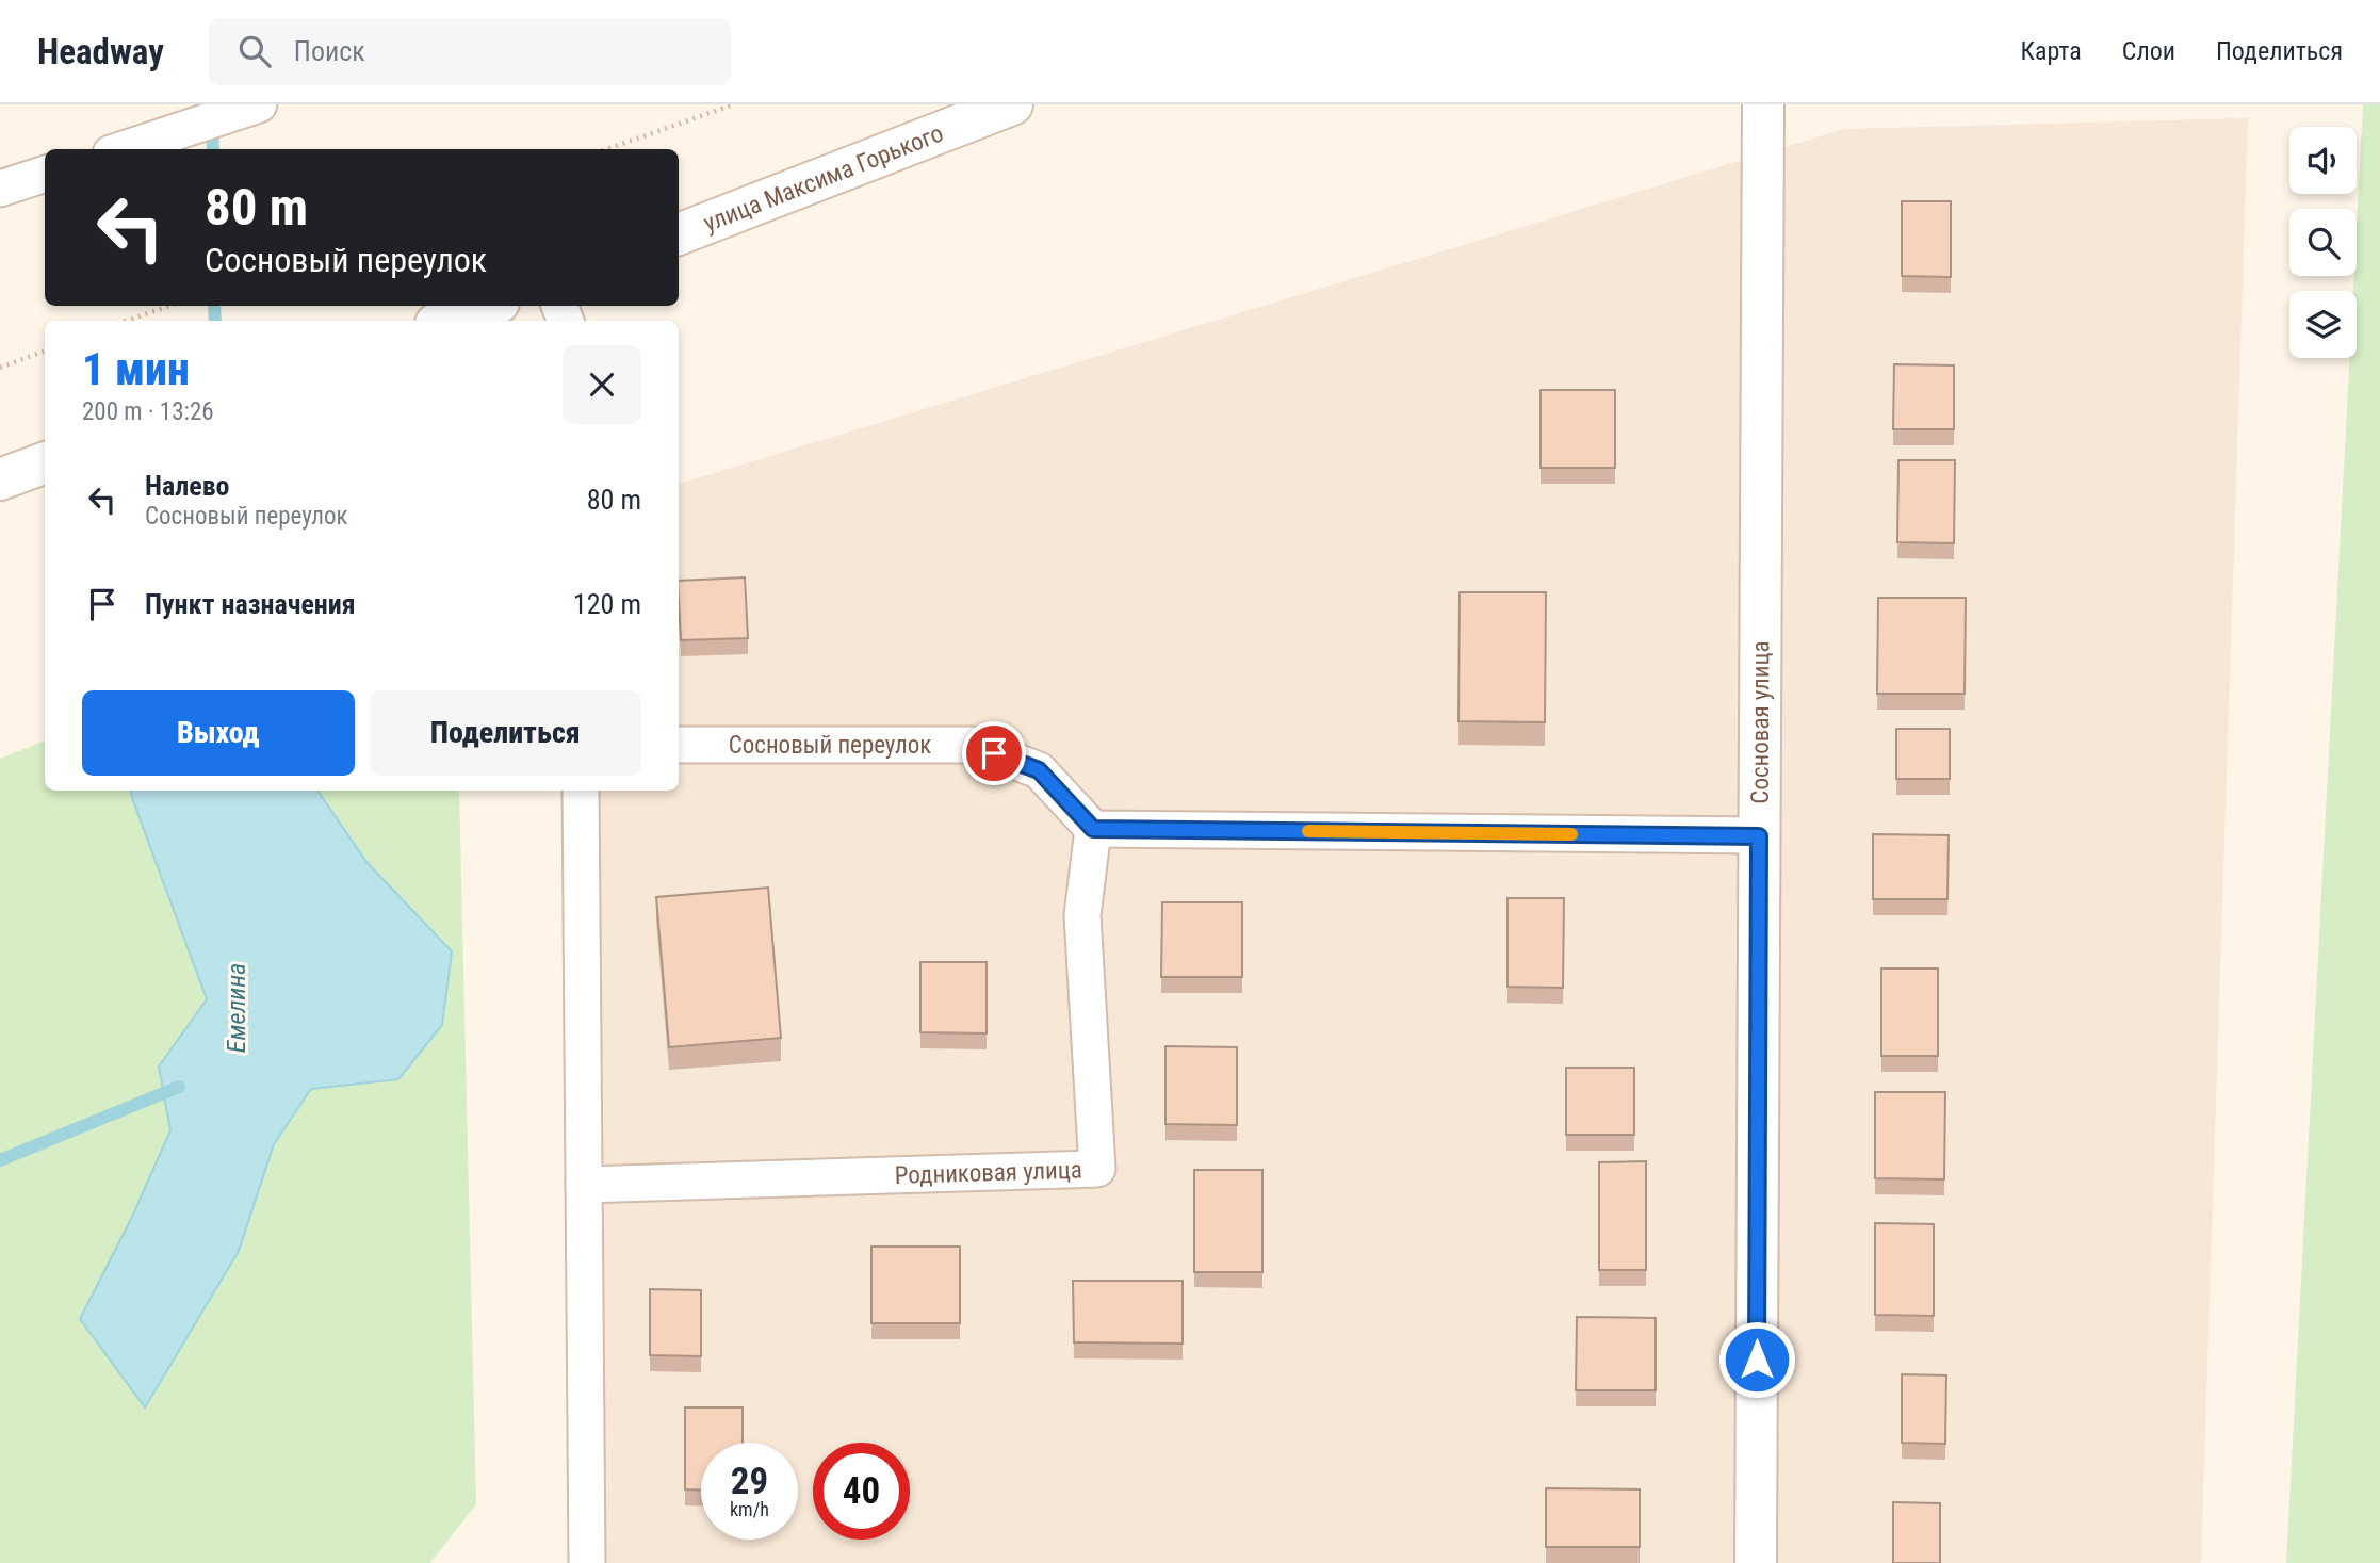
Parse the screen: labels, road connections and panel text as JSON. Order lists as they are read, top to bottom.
{
  "streets": {
    "street": [
      "улица Максима Горького",
      "Сосновая улица",
      "Сосновый переулок",
      "Родниковая улица"
    ]
  },
  "crossings": [
    ["Сосновый переулок", "Родниковая улица"]
  ],
  "water": ["Емелина"],
  "page": {
    "header": "Headway",
    "search": "Поиск",
    "nav": ["Карта", "Слои", "Поделиться"],
    "turn": ["80 m", "Сосновый переулок"],
    "heading": ["1 мин", "200 m · 13:26"],
    "list": [
      {
        "name": "Налево",
        "note": "Сосновый переулок",
        "value": "80 m"
      },
      {
        "name": "Пункт назначения",
        "value": "120 m"
      }
    ],
    "buttons": ["Выход", "Поделиться"],
    "speed": "29 km/h",
    "limit": "40"
  }
}
